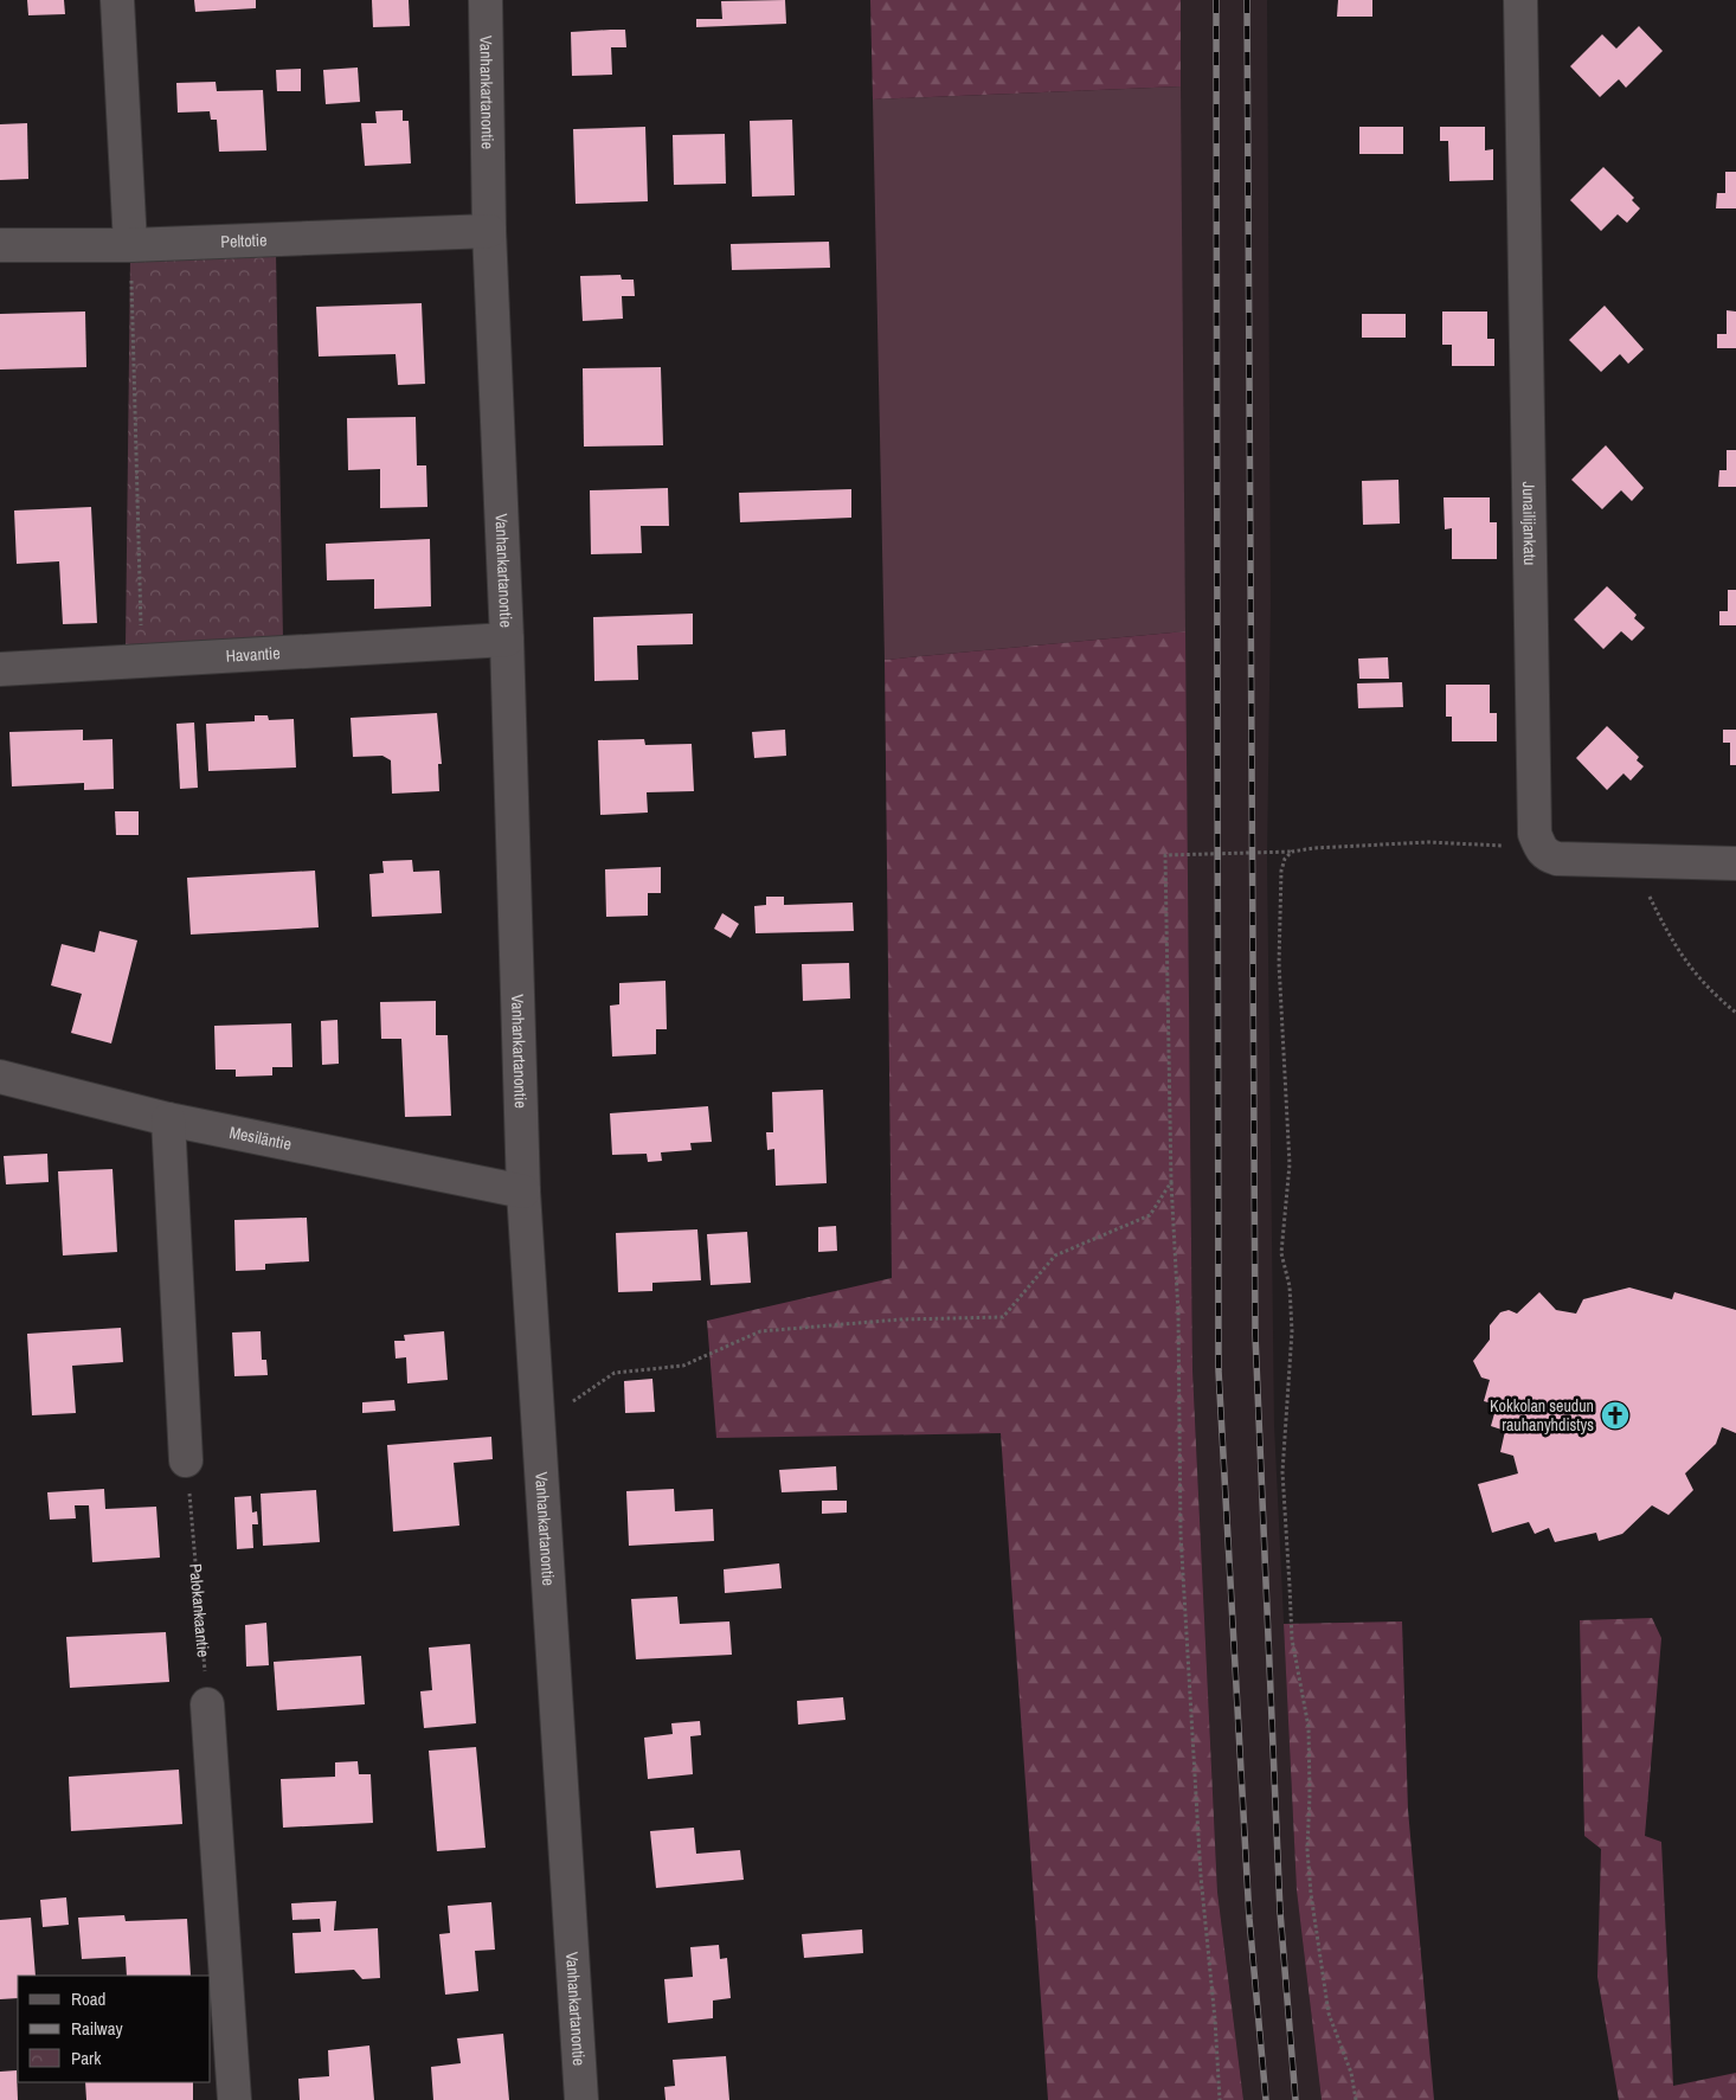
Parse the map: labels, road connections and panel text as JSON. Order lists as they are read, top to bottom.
{
  "streets": {
    "street": [
      "Vanhankartanontie",
      "Peltotie",
      "Junailijankatu",
      "Havantie",
      "Mesiläntie"
    ],
    "path": ["Palokankaantie"]
  },
  "crossings": [
    ["Vanhankartanontie", "Peltotie"],
    ["Vanhankartanontie", "Havantie"],
    ["Vanhankartanontie", "Mesiläntie"]
  ],
  "places": {
    "church": ["Kokkolan seudun rauhanyhdistys"]
  },
  "legend": ["Road", "Railway", "Park"]
}
